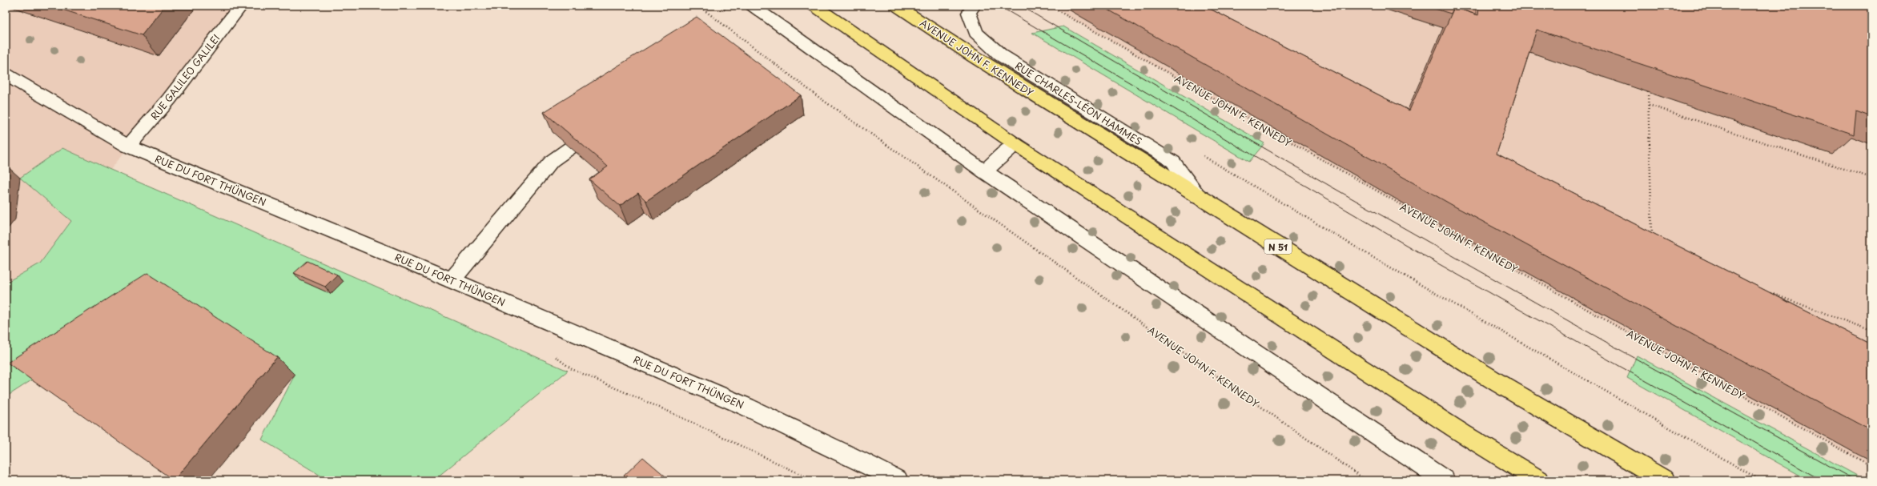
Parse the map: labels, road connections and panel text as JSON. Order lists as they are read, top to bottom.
{
  "streets": {
    "main road": ["AVENUE JOHN F. KENNEDY", "N 51"],
    "street": ["RUE GALILEO GALILEI", "RUE CHARLES-LÉON HAMMES", "RUE DU FORT THÜNGEN"]
  },
  "crossings": [
    ["AVENUE JOHN F. KENNEDY", "RUE CHARLES-LÉON HAMMES"],
    ["RUE GALILEO GALILEI", "RUE DU FORT THÜNGEN"]
  ]
}
